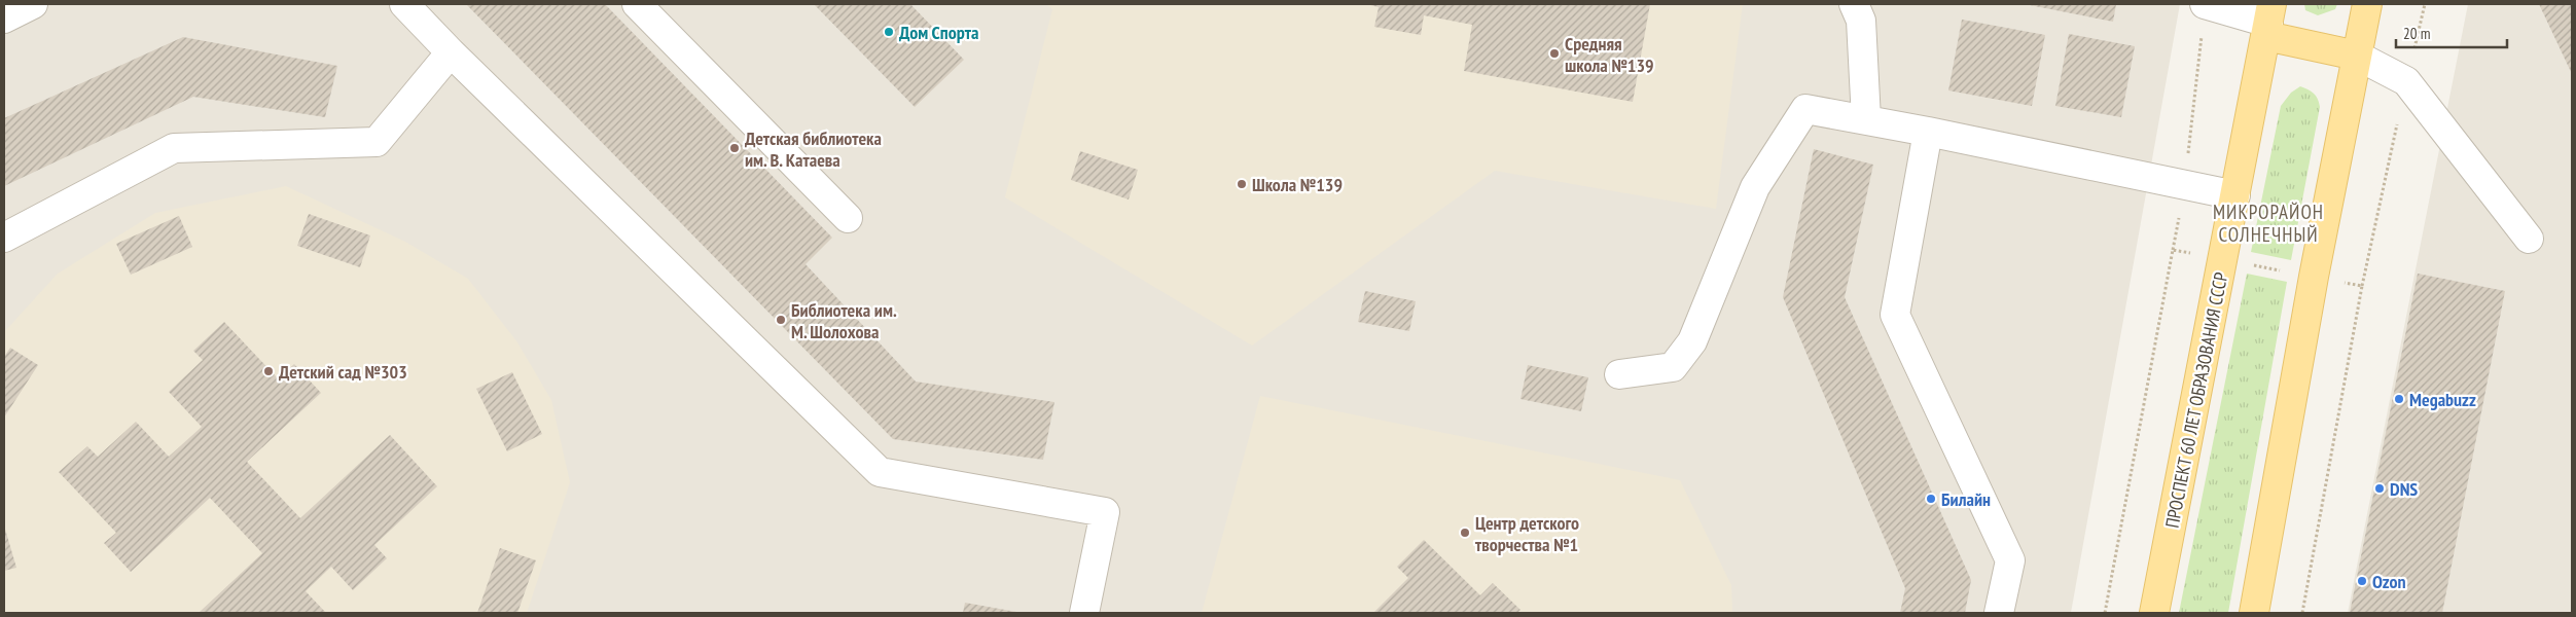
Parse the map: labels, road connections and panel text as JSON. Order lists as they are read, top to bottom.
{
  "streets": {
    "main road": ["ПРОСПЕКТ 60 ЛЕТ ОБРАЗОВАНИЯ СССР"]
  },
  "districts": ["МИКРОРАЙОН СОЛНЕЧНЫЙ"],
  "places": [
    "Дом Спорта",
    "Средняя школа №139",
    "Детская библиотека им. В. Катаева",
    "Школа №139",
    "Библиотека им. М. Шолохова",
    "Детский сад №303",
    "Megabuzz",
    "DNS",
    "Билайн",
    "Центр детского творчества №1",
    "Ozon"
  ],
  "scale_bar": "20 m"
}
